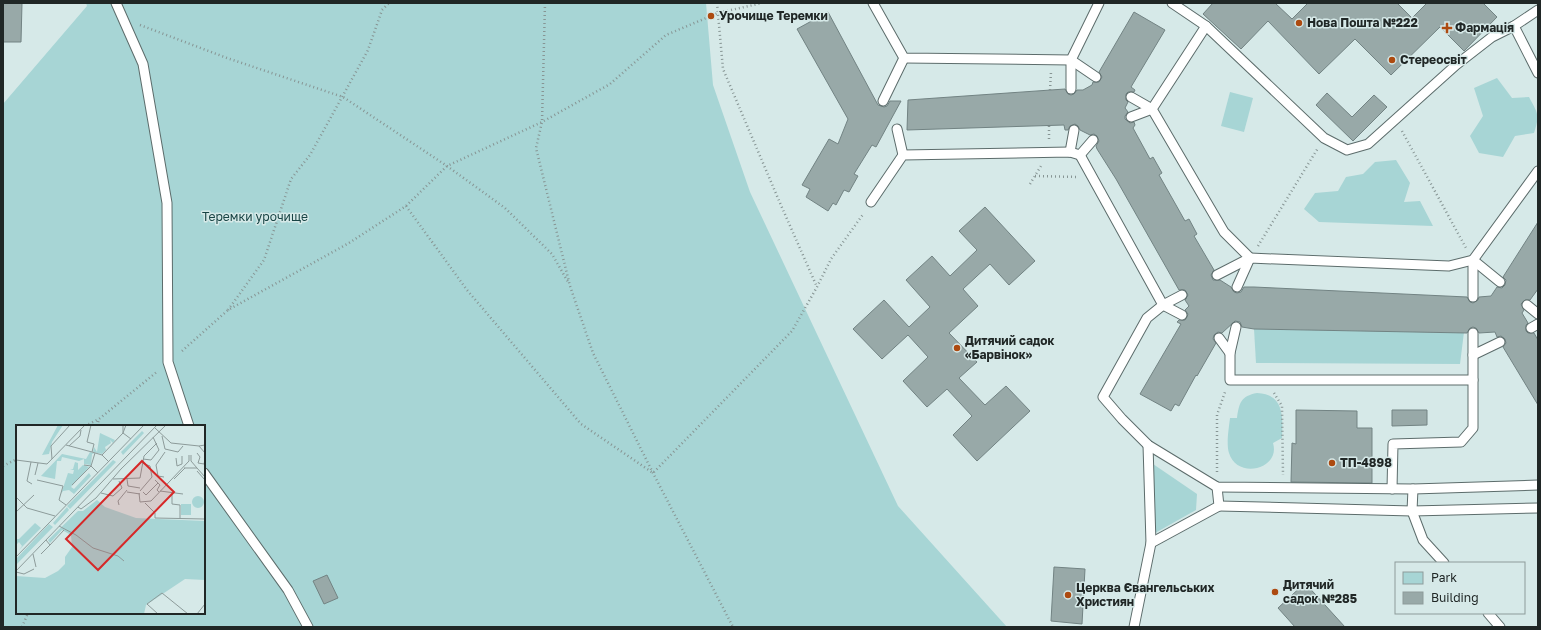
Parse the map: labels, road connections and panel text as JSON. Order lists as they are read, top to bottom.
{
  "parks": ["Теремки урочище"],
  "places": {
    "other": [
      "Урочище Теремки",
      "Нова Пошта №222",
      "Стереосвіт",
      "Дитячий садок «Барвінок»",
      "ТП-4898",
      "Дитячий садок №285",
      "Церква Євангельських Християн"
    ],
    "health": ["Фармація"]
  },
  "legend": ["Park", "Building"]
}
